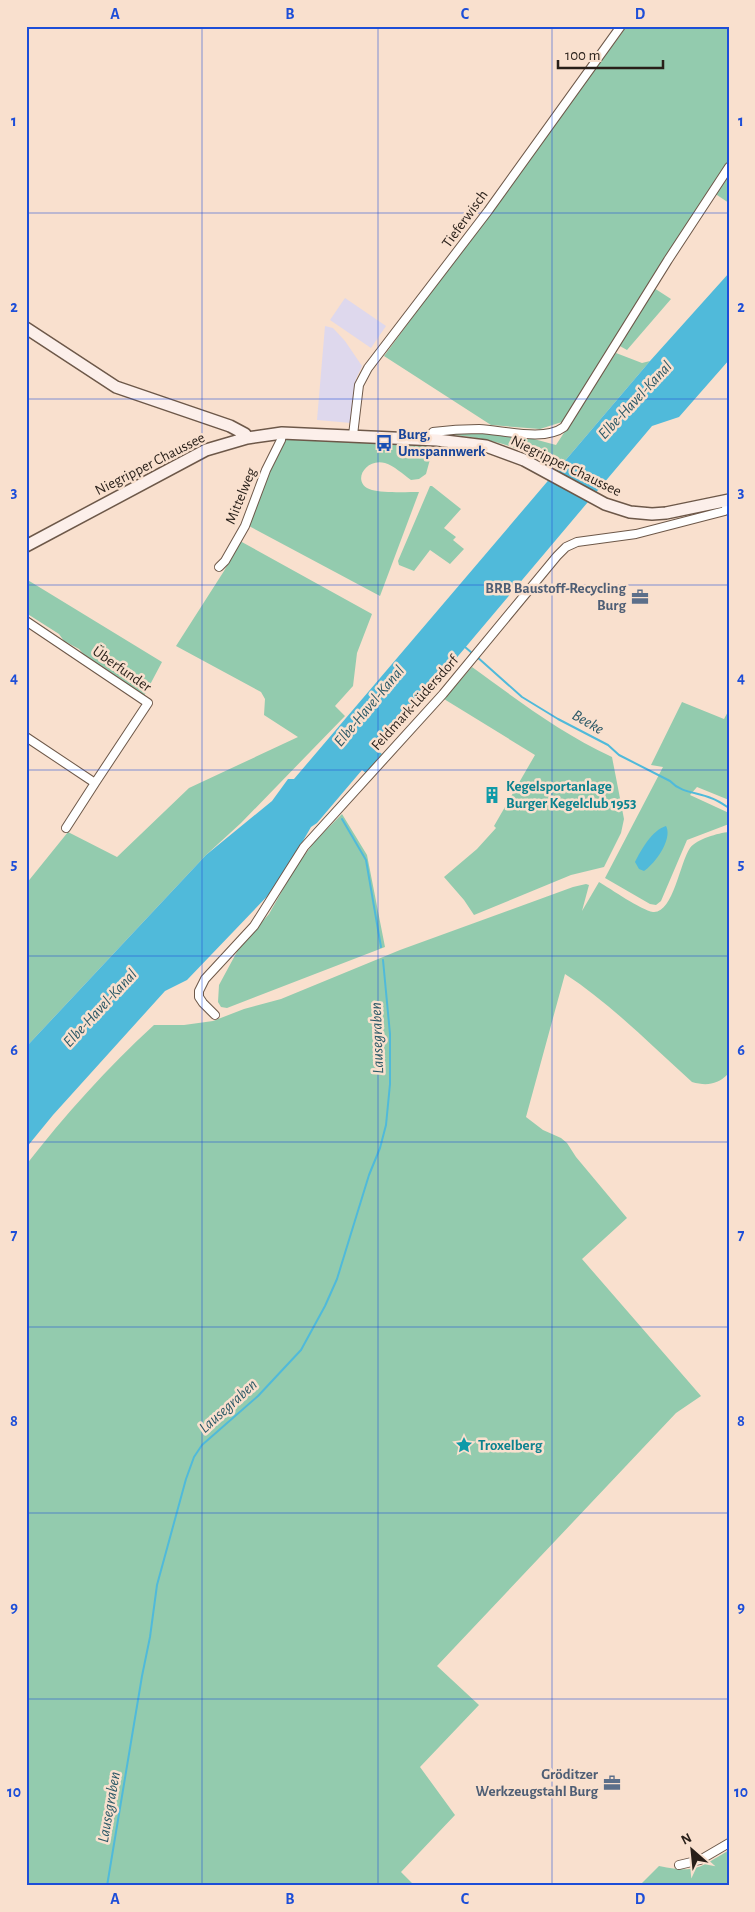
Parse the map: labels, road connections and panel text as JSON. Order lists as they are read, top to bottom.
{
  "streets": {
    "main road": ["Niegripper Chaussee"],
    "street": [
      "Tieferwisch",
      "Mittelweg",
      "Überfunder",
      "Feldmark-Lüdersdorf"
    ]
  },
  "crossings": [
    ["Tieferwisch", "Niegripper Chaussee"],
    ["Niegripper Chaussee", "Mittelweg"],
    ["Niegripper Chaussee", "Feldmark-Lüdersdorf"]
  ],
  "water": ["Elbe-Havel-Kanal", "Beeke", "Lausegraben"],
  "places": {
    "bus stop": ["Burg, Umspannwerk"],
    "office": ["BRB Baustoff-Recycling Burg", "Gröditzer Werkzeugstahl Burg"],
    "building": ["Kegelsportanlage Burger Kegelclub 1953"],
    "place": ["Troxelberg"]
  },
  "scale_bar": "100 m",
  "north": "top left",
  "grid": {
    "columns": [
      "A",
      "B",
      "C",
      "D"
    ],
    "rows": [
      "1",
      "2",
      "3",
      "4",
      "5",
      "6",
      "7",
      "8",
      "9",
      "10"
    ]
  }
}
